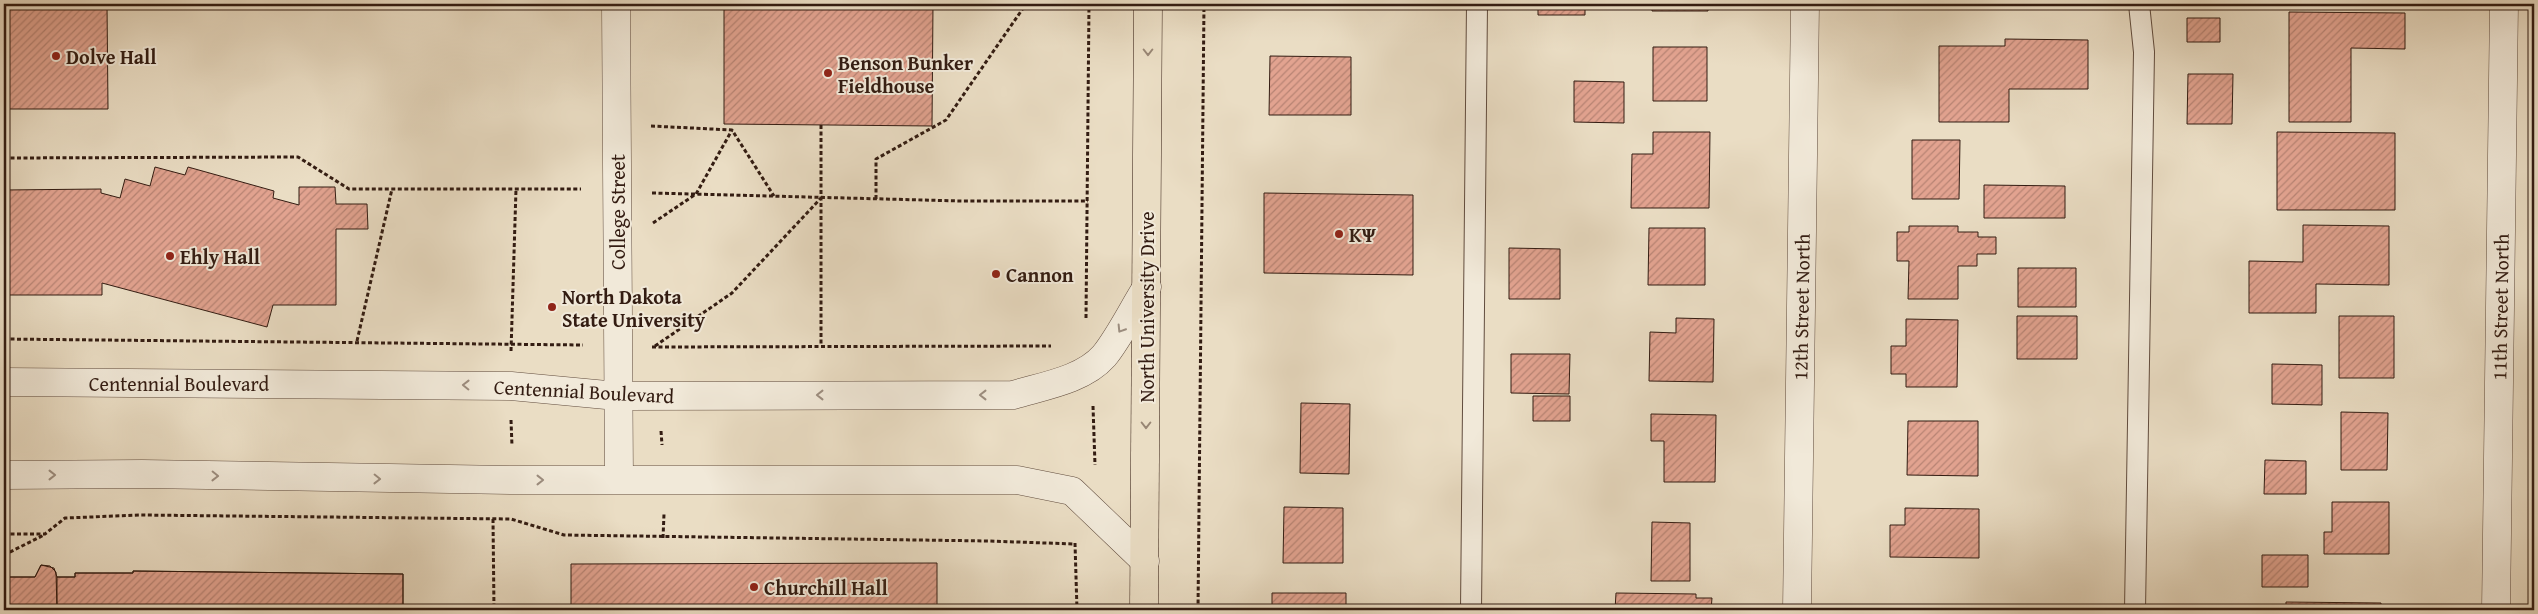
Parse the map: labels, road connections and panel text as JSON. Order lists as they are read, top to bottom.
{
  "streets": {
    "main road": ["North University Drive"],
    "street": [
      "College Street",
      "12th Street North",
      "11th Street North",
      "Centennial Boulevard"
    ]
  },
  "crossings": [
    ["College Street", "Centennial Boulevard"],
    ["North University Drive", "Centennial Boulevard"]
  ],
  "one_way": ["North University Drive"],
  "places": [
    "Dolve Hall",
    "Benson Bunker Fieldhouse",
    "ΚΨ",
    "Ehly Hall",
    "Cannon",
    "North Dakota State University",
    "Churchill Hall"
  ]
}
